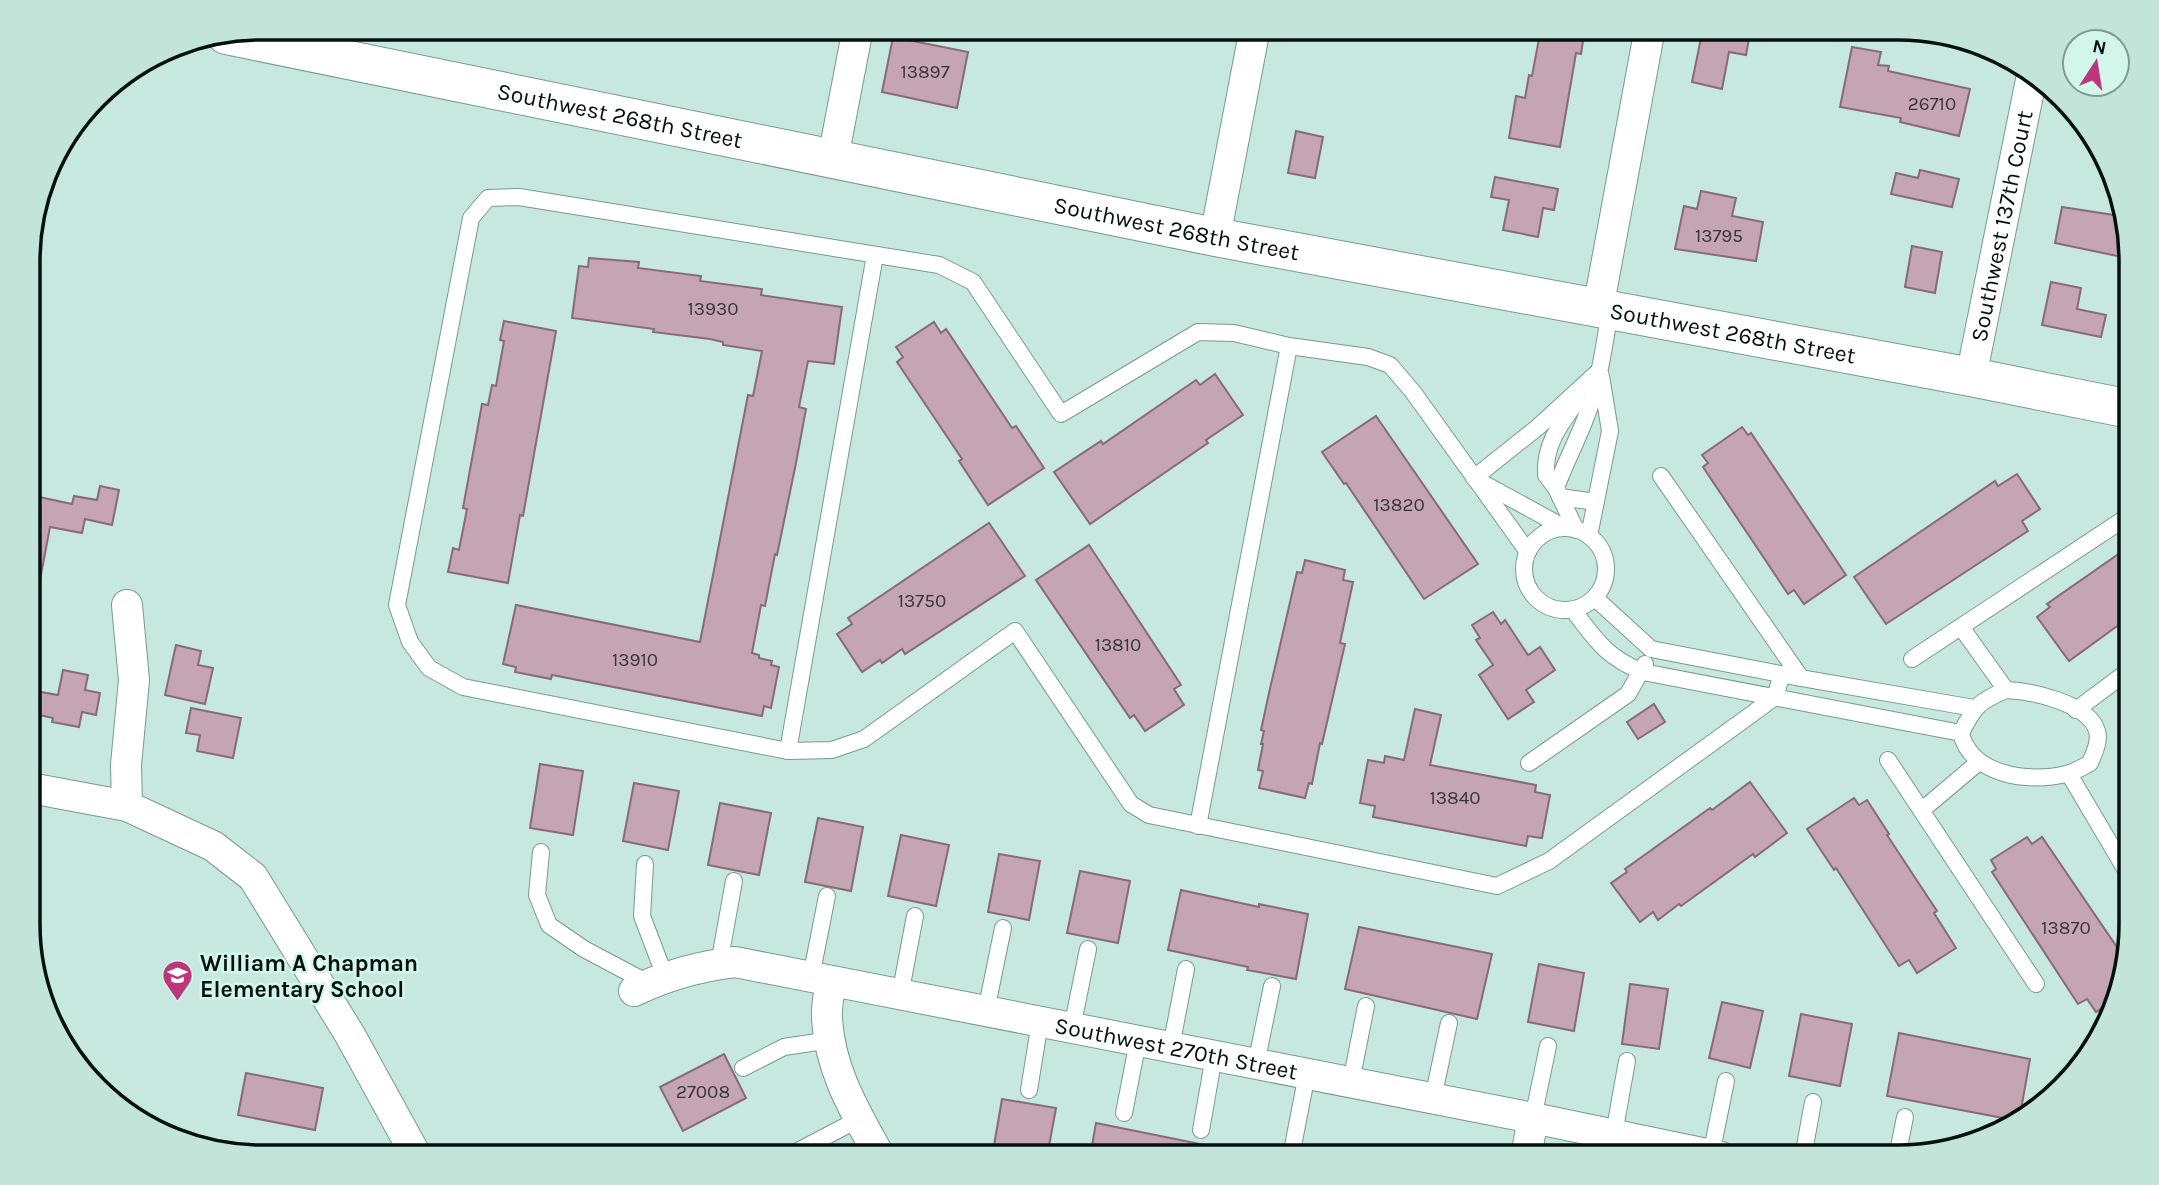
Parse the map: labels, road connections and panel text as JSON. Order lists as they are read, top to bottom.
{
  "streets": {
    "main road": ["Southwest 268th Street"],
    "street": ["Southwest 137th Court", "Southwest 270th Street"]
  },
  "crossings": [
    ["Southwest 268th Street", "Southwest 137th Court"]
  ],
  "places": {
    "school or university": ["William A Chapman Elementary School"]
  },
  "house_numbers": [
    "13897",
    "26710",
    "13795",
    "13930",
    "13820",
    "13750",
    "13810",
    "13910",
    "13840",
    "13870",
    "27008"
  ],
  "north": "top"
}
